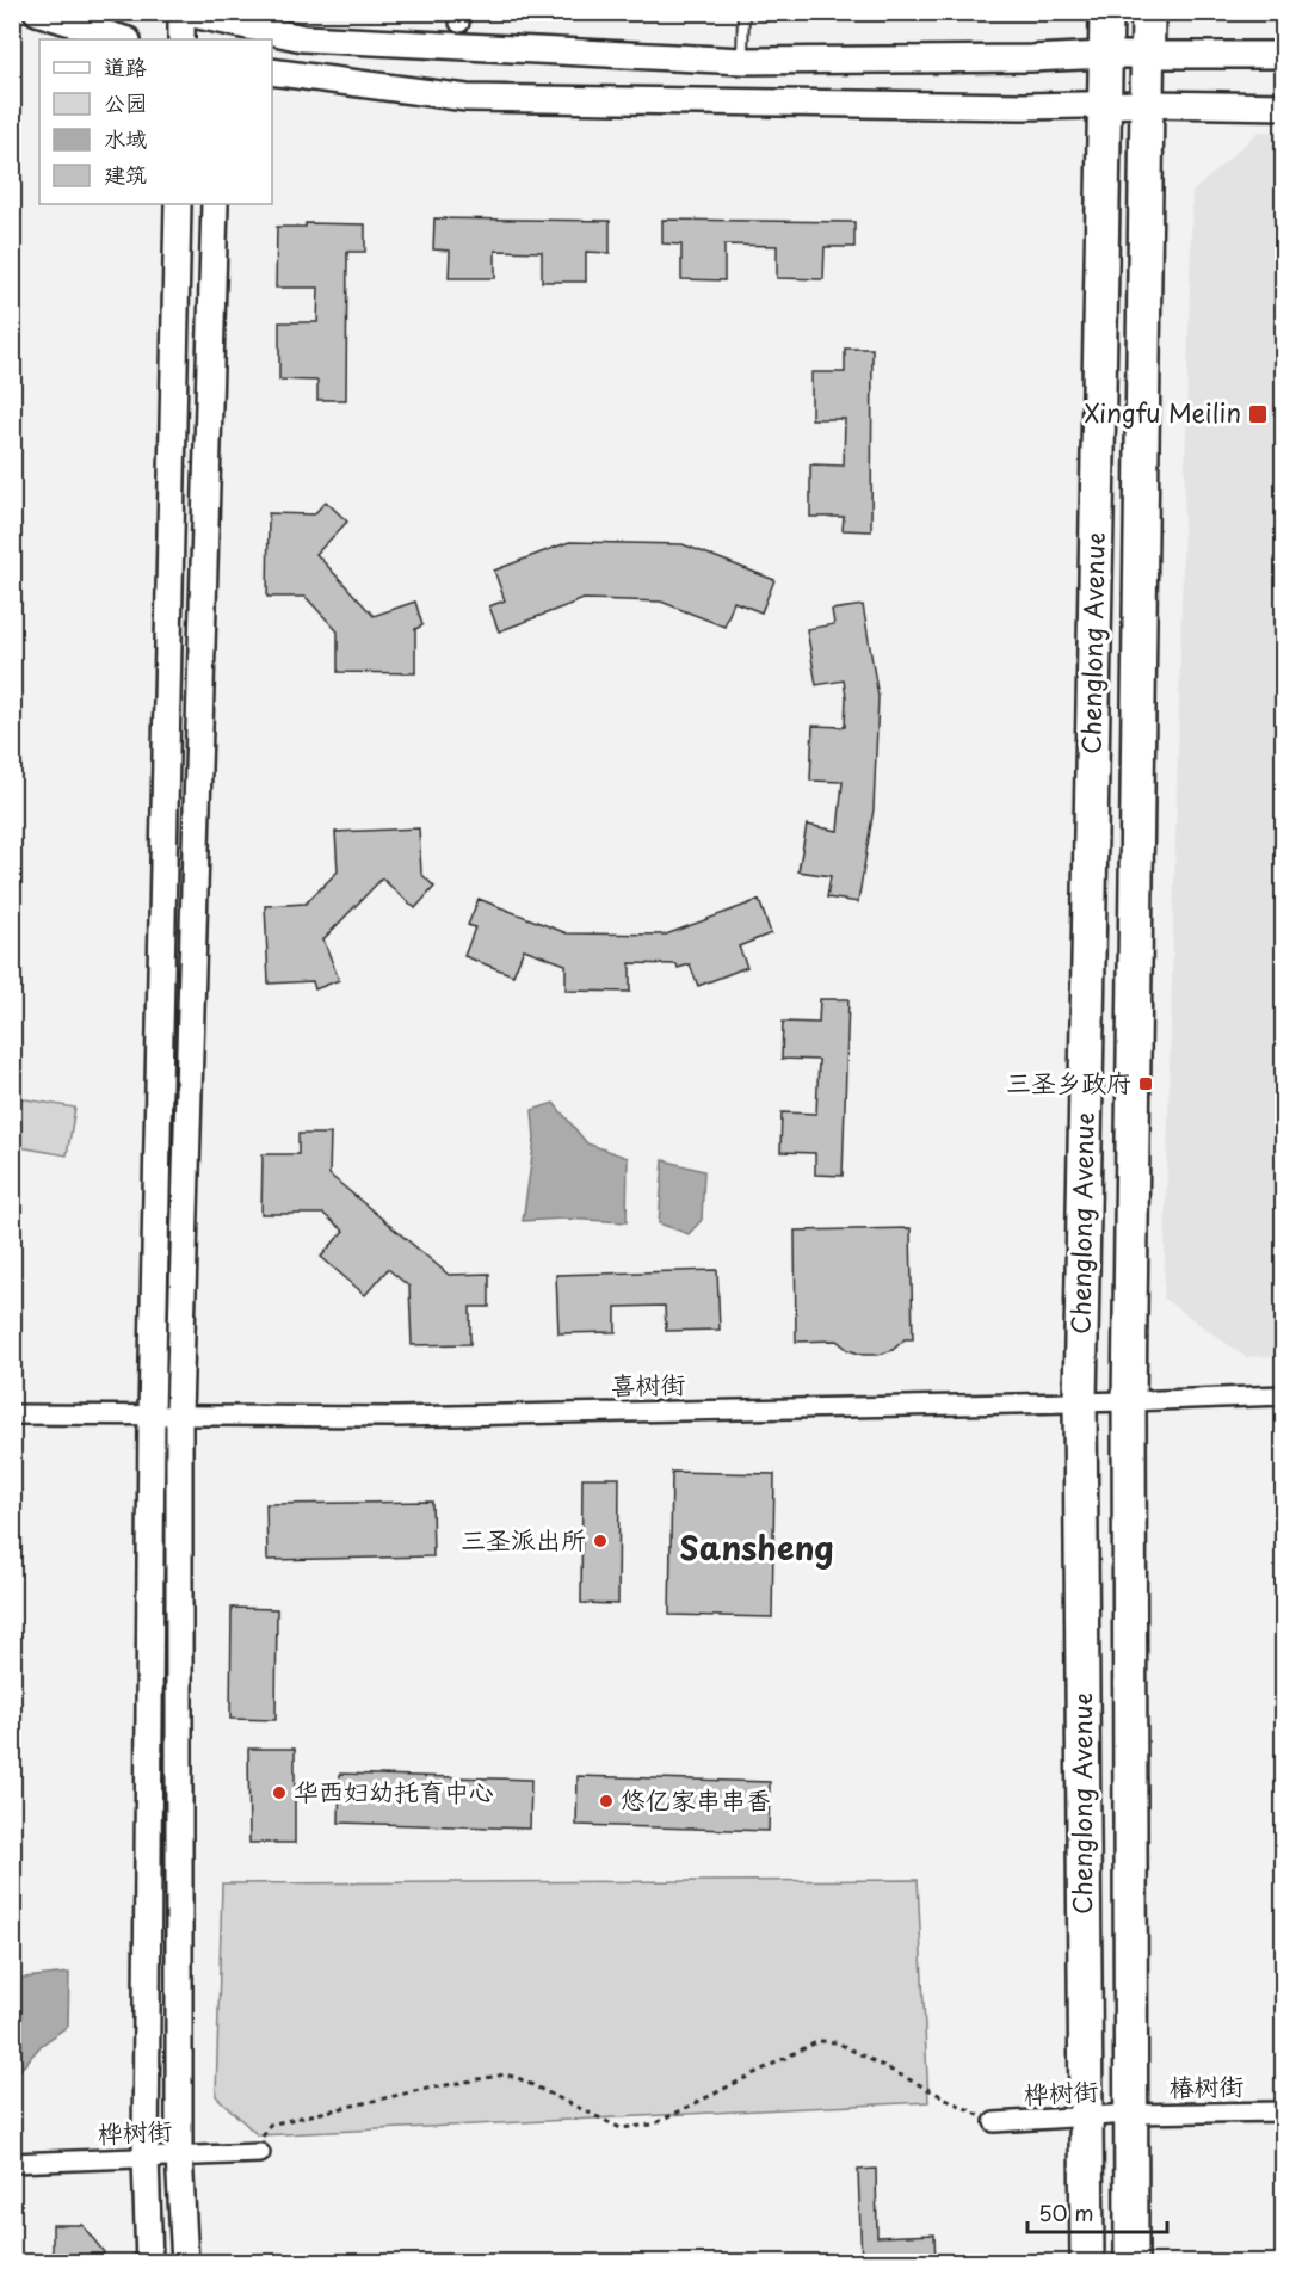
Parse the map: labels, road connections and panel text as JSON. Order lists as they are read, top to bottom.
{
  "streets": {
    "highway": ["Chenglong Avenue"],
    "street": ["喜树街", "椿树街", "桦树街"]
  },
  "crossings": [
    ["Chenglong Avenue", "喜树街"],
    ["Chenglong Avenue", "椿树街"],
    ["Chenglong Avenue", "桦树街"],
    ["椿树街", "桦树街"]
  ],
  "districts": ["Sansheng"],
  "places": {
    "transit": ["Xingfu Meilin", "三圣乡政府"],
    "other": ["三圣派出所", "华西妇幼托育中心", "悠亿家串串香"]
  },
  "legend": [
    "道路",
    "公园",
    "水域",
    "建筑"
  ],
  "scale_bar": "50 m"
}
